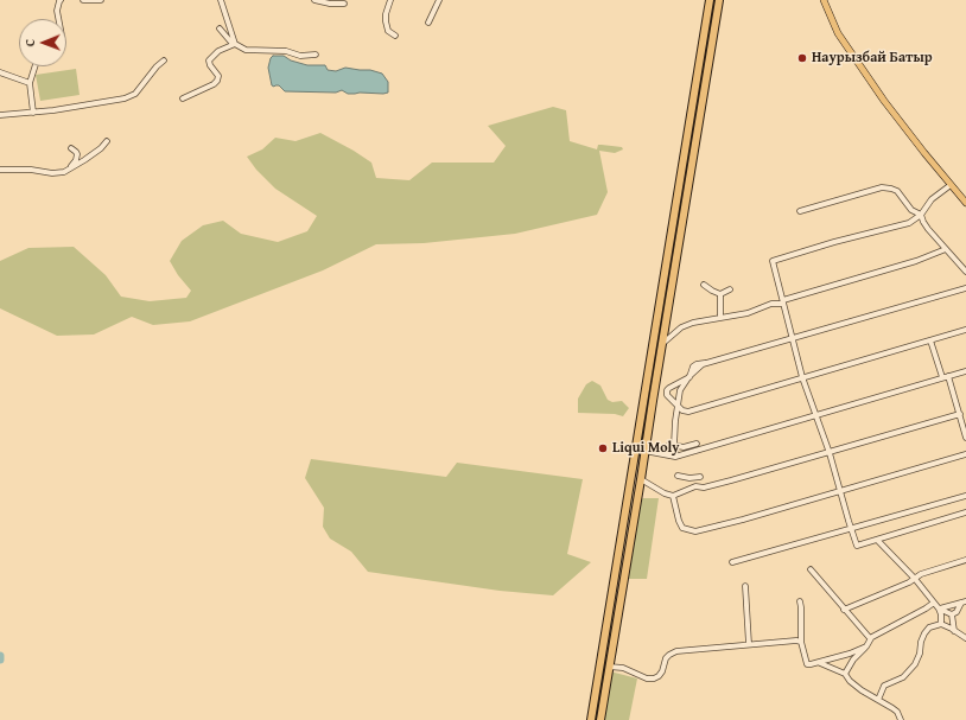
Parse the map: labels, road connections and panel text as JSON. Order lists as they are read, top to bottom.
{
  "places": ["Наурызбай Батыр", "Liqui Moly"],
  "north": "left"
}
